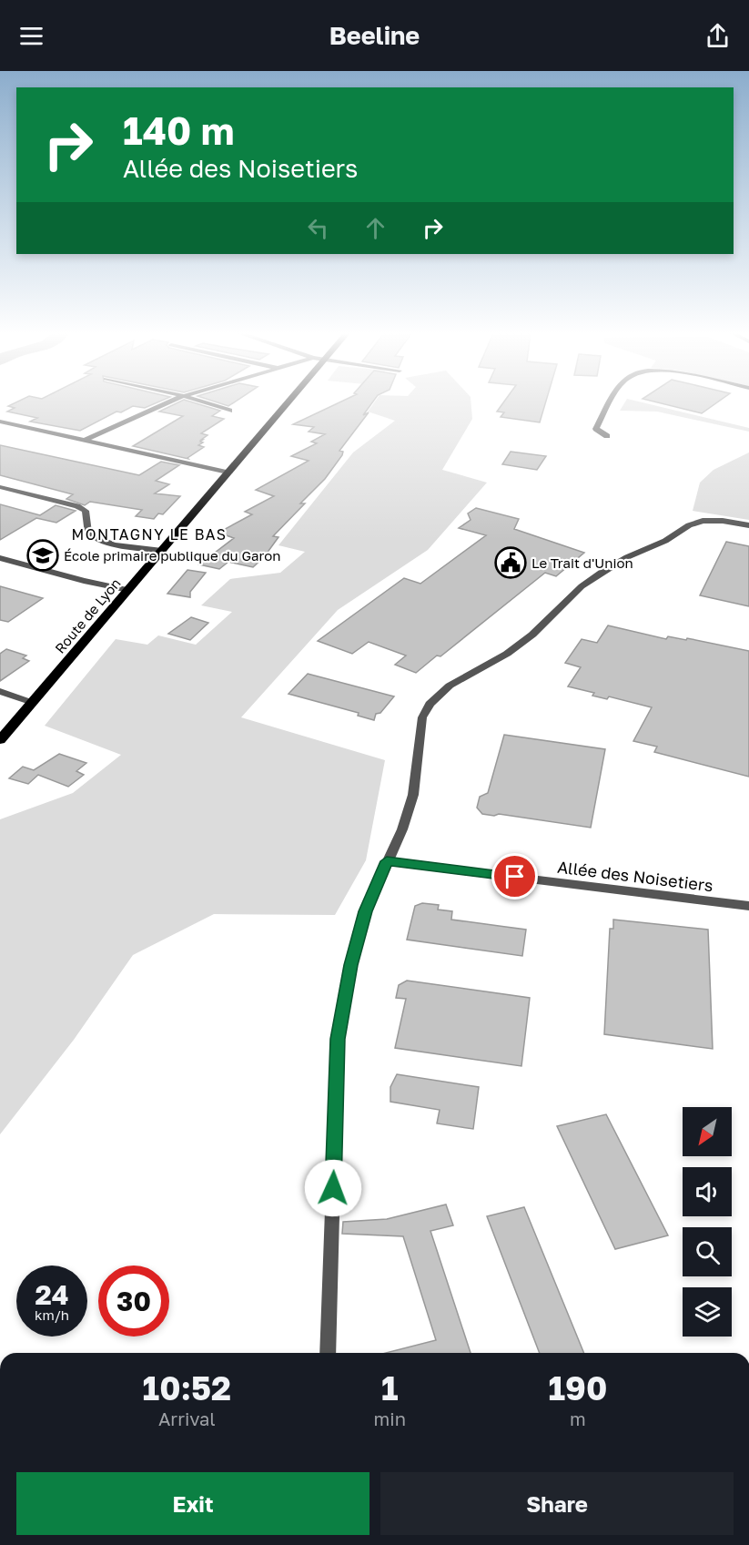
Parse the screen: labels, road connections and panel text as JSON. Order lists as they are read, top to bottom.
{
  "streets": {
    "main road": ["Route de Lyon"],
    "street": ["Allée des Noisetiers"]
  },
  "districts": ["MONTAGNY LE BAS"],
  "places": {
    "school or university": ["École primaire publique du Garon"],
    "public building": ["Le Trait d'Union"]
  },
  "north": "bottom left",
  "page": {
    "header": "Beeline",
    "turn": ["140 m", "Allée des Noisetiers"],
    "speed": "24 km/h",
    "limit": "30",
    "eta": [
      "10:52",
      "Arrival",
      "1",
      "min",
      "190",
      "m"
    ],
    "buttons": ["Exit", "Share"]
  }
}
